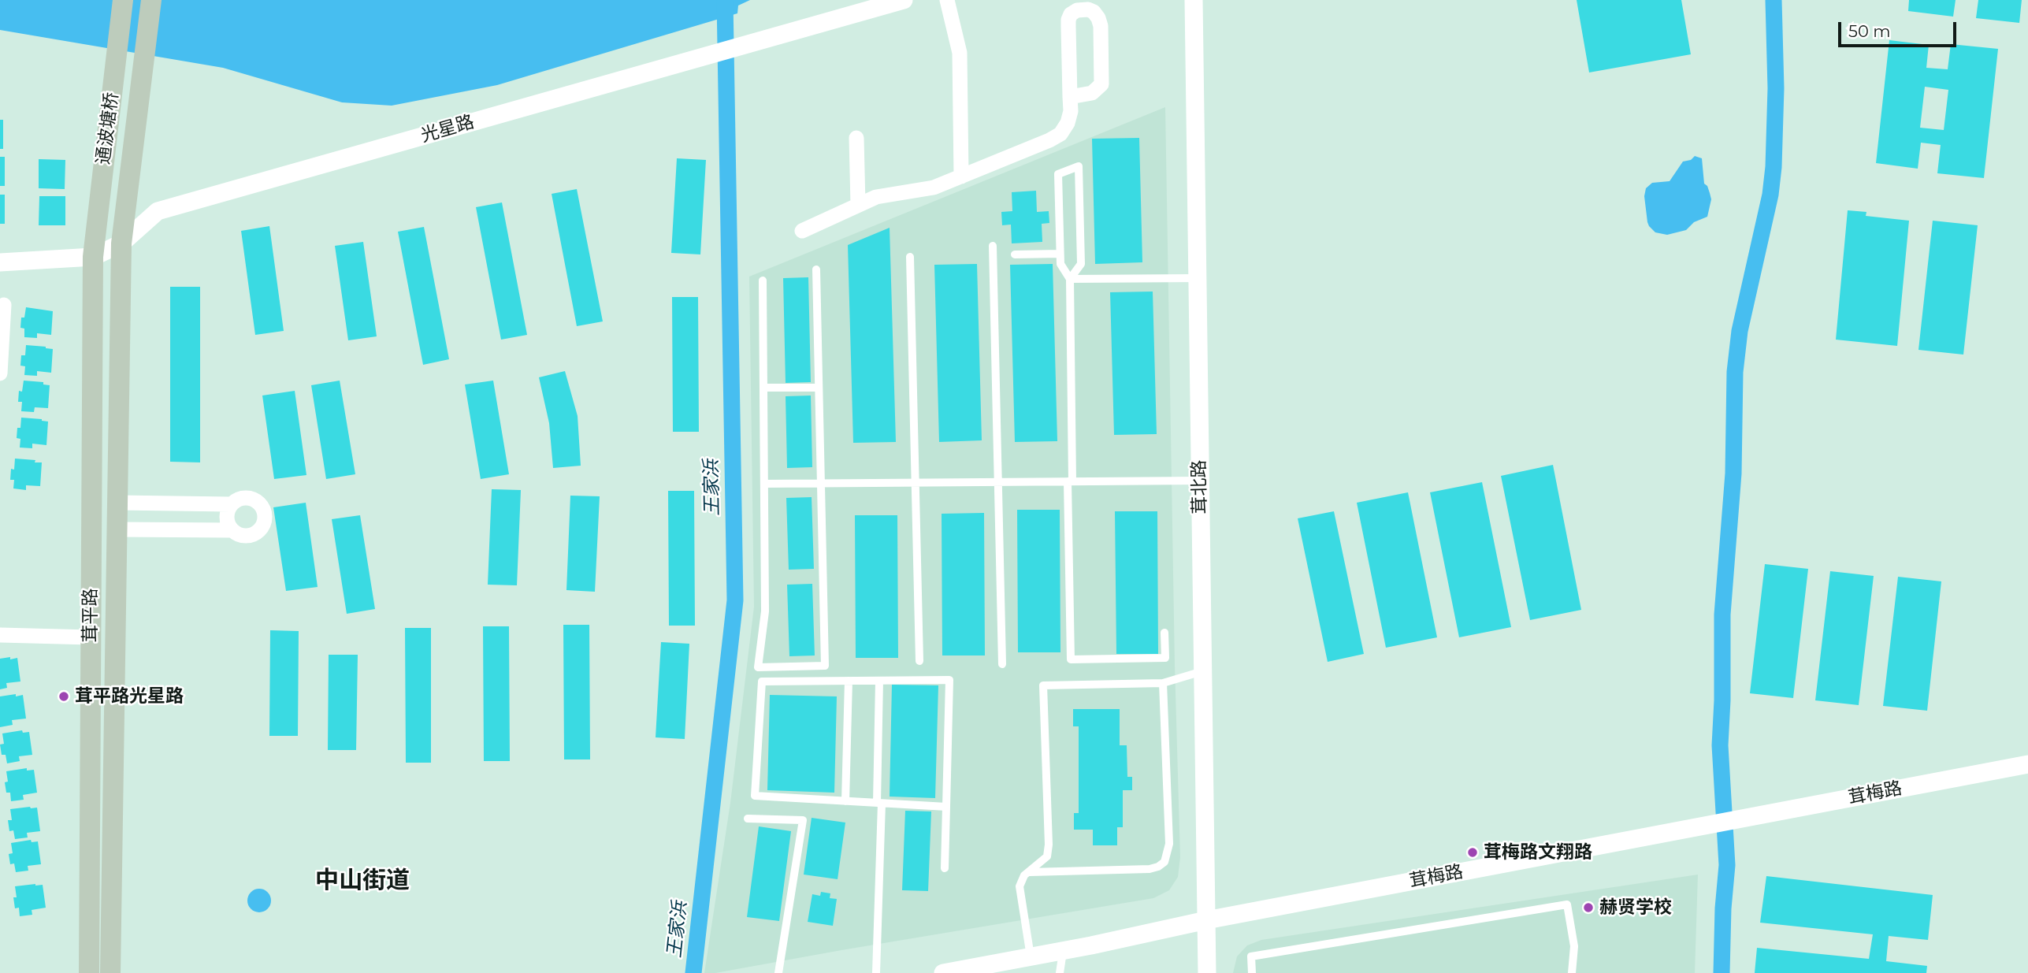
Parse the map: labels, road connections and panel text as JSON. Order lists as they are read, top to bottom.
{
  "streets": {
    "main road": ["通波塘桥", "茸平路"],
    "street": ["光星路", "茸北路", "茸梅路"]
  },
  "crossings": [
    ["通波塘桥", "光星路"],
    ["通波塘桥", "茸平路"],
    ["光星路", "茸平路"],
    ["茸北路", "茸梅路"]
  ],
  "districts": ["中山街道"],
  "water": ["王家浜"],
  "places": ["茸平路光星路", "茸梅路文翔路", "赫贤学校"],
  "scale_bar": "50 m"
}
